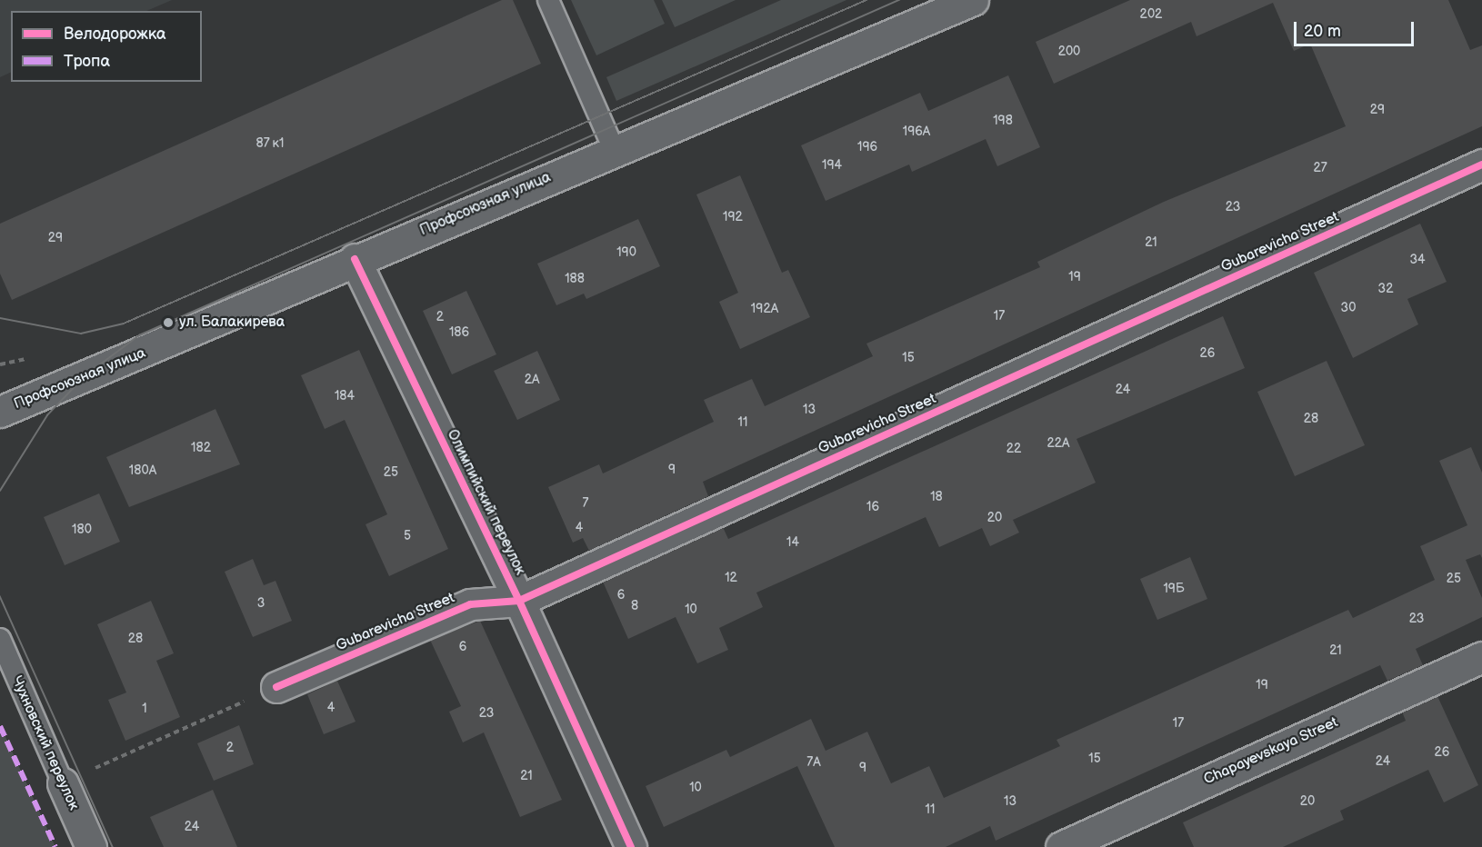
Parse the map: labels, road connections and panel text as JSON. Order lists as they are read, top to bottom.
{
  "streets": {
    "street": [
      "Профсоюзная улица",
      "Gubarevicha Street",
      "Олимпийский переулок",
      "Чухновский переулок",
      "Chapayevskaya Street"
    ]
  },
  "crossings": [
    ["Профсоюзная улица", "Олимпийский переулок"],
    ["Gubarevicha Street", "Олимпийский переулок"]
  ],
  "places": ["ул. Балакирева"],
  "house_numbers": [
    "202",
    "200",
    "29",
    "198",
    "196А",
    "87 к1",
    "196",
    "194",
    "27",
    "23",
    "192",
    "29",
    "21",
    "190",
    "34",
    "19",
    "188",
    "32",
    "30",
    "192А",
    "17",
    "2",
    "186",
    "26",
    "15",
    "2А",
    "24",
    "184",
    "13",
    "28",
    "11",
    "22А",
    "182",
    "22",
    "9",
    "180А",
    "25",
    "18",
    "7",
    "16",
    "20",
    "4",
    "180",
    "5",
    "14",
    "12",
    "25",
    "19Б",
    "6",
    "3",
    "8",
    "10",
    "23",
    "28",
    "6",
    "21",
    "19",
    "4",
    "1",
    "23",
    "17",
    "2",
    "26",
    "15",
    "24",
    "7А",
    "9",
    "21",
    "10",
    "13",
    "20",
    "11",
    "24"
  ],
  "legend": ["Велодорожка", "Тропа"],
  "scale_bar": "20 m"
}
